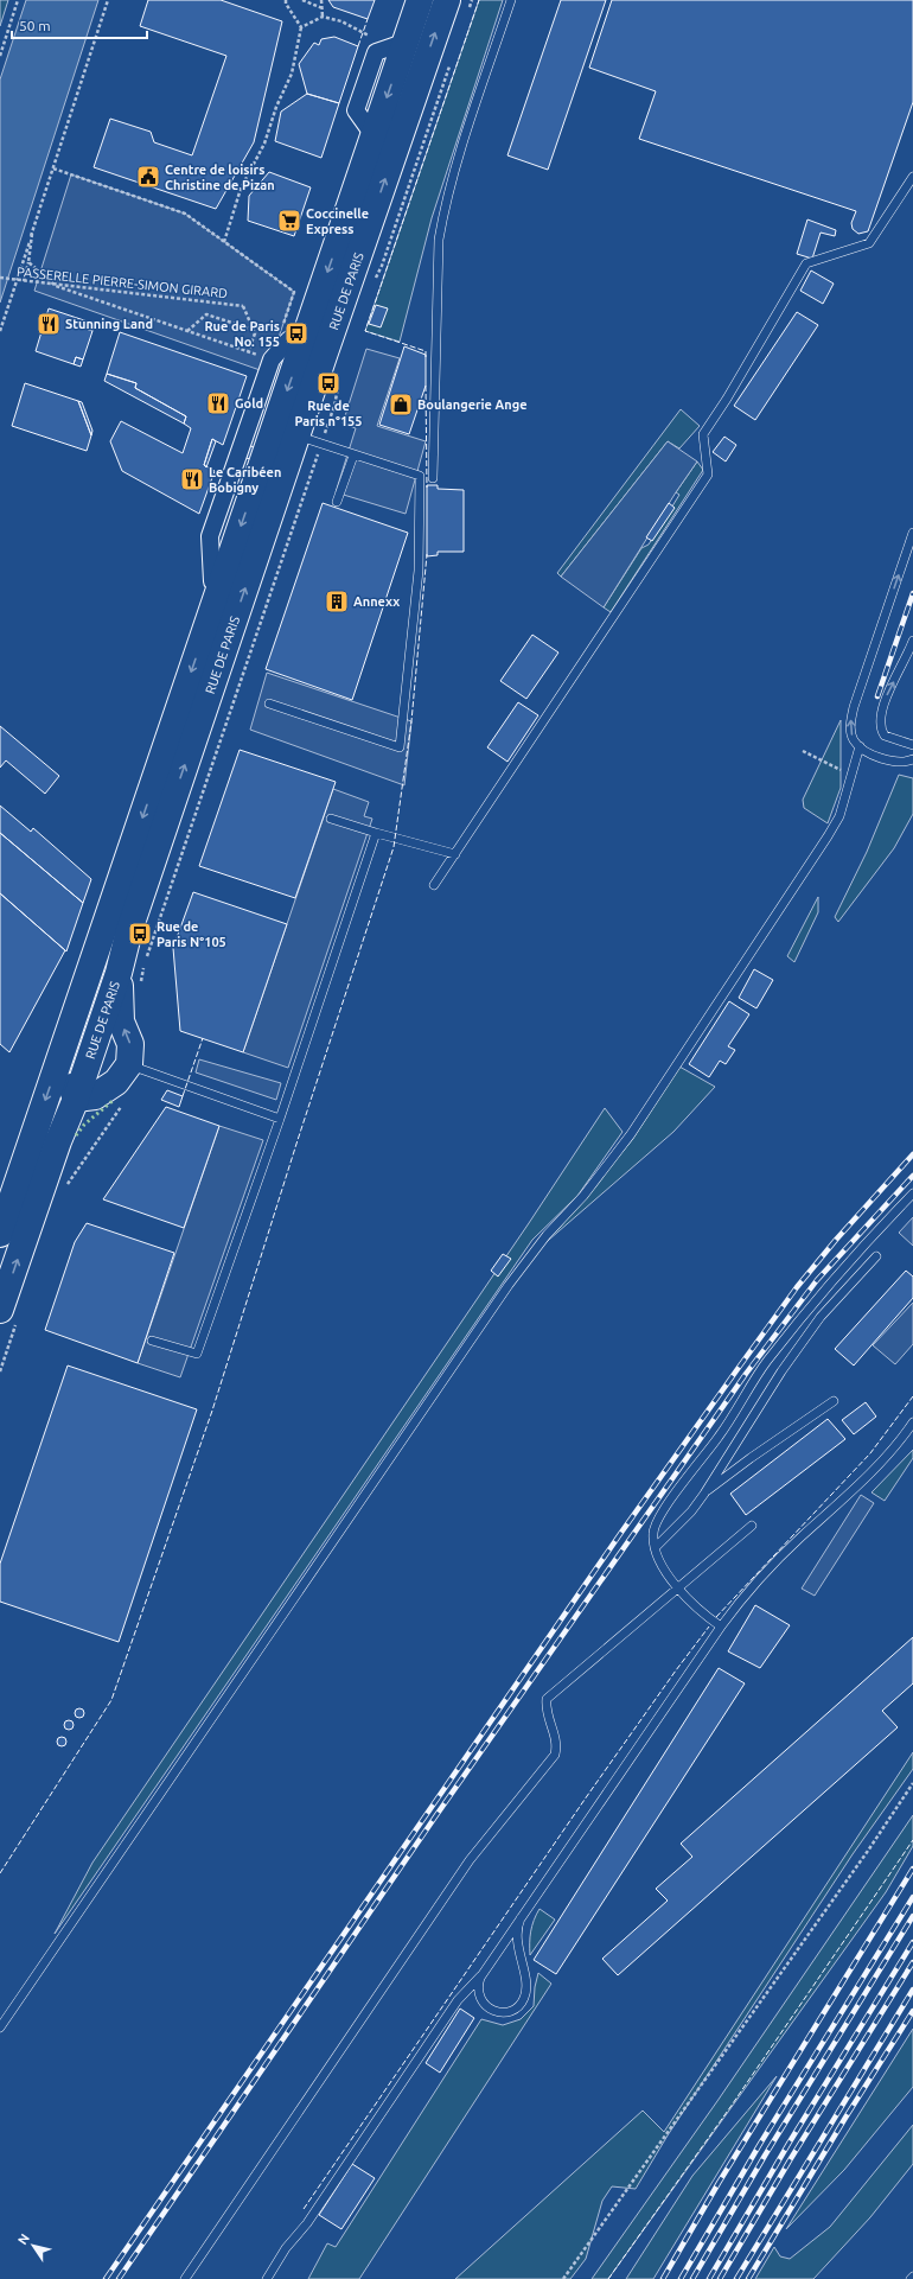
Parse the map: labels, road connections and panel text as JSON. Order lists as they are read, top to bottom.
{
  "streets": {
    "main road": ["RUE DE PARIS"],
    "path": ["PASSERELLE PIERRE-SIMON GIRARD"]
  },
  "places": {
    "public building": ["Centre de loisirs Christine de Pizan"],
    "supermarket": ["Coccinelle Express"],
    "restaurant": ["Stunning Land", "Gold", "Le Caribéen Bobigny"],
    "bus stop": ["Rue de Paris No. 155", "Rue de Paris n°155", "Rue de Paris N°105"],
    "shop": ["Boulangerie Ange"],
    "building": ["Annexx"]
  },
  "scale_bar": "50 m",
  "north": "top left"
}
